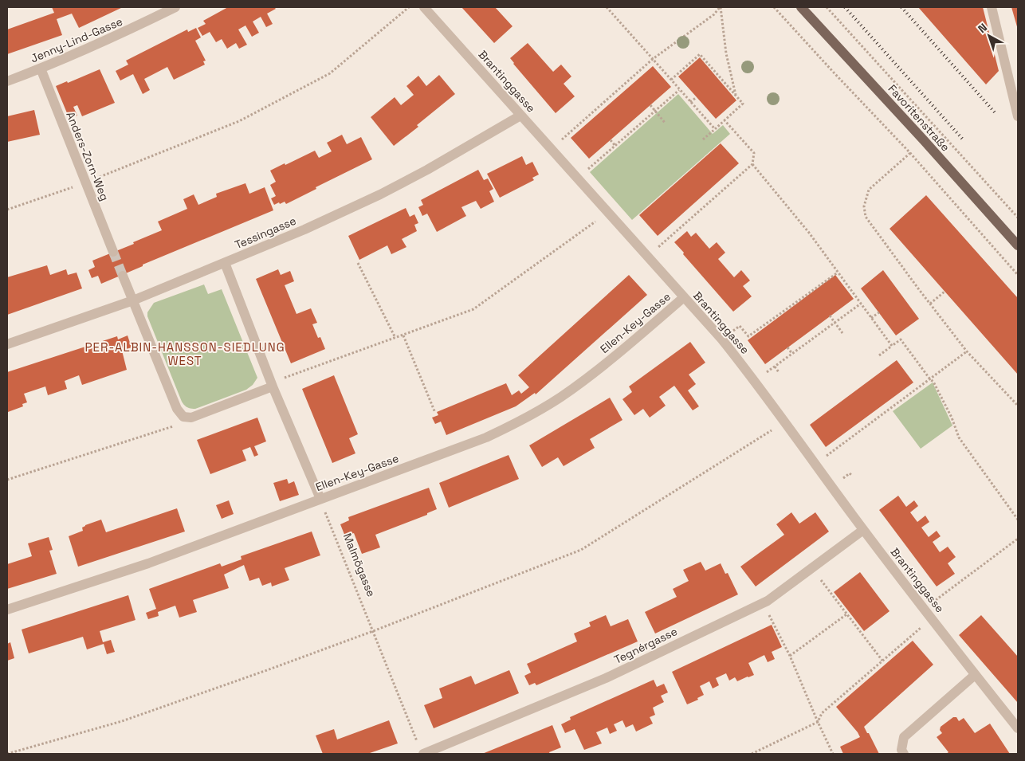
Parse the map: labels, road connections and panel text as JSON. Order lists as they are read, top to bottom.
{
  "streets": {
    "main road": ["Favoritenstraße"],
    "street": [
      "Jenny-Lind-Gasse",
      "Brantinggasse",
      "Anders-Zorn-Weg",
      "Tessingasse",
      "Ellen-Key-Gasse",
      "Tegnérgasse"
    ],
    "path": ["Malmögasse"]
  },
  "crossings": [
    ["Jenny-Lind-Gasse", "Anders-Zorn-Weg"],
    ["Brantinggasse", "Tessingasse"],
    ["Brantinggasse", "Ellen-Key-Gasse"],
    ["Brantinggasse", "Tegnérgasse"],
    ["Ellen-Key-Gasse", "Malmögasse"],
    ["Malmögasse", "Tegnérgasse"]
  ],
  "districts": ["PER-ALBIN-HANSSON-SIEDLUNG WEST"],
  "north": "top left"
}
